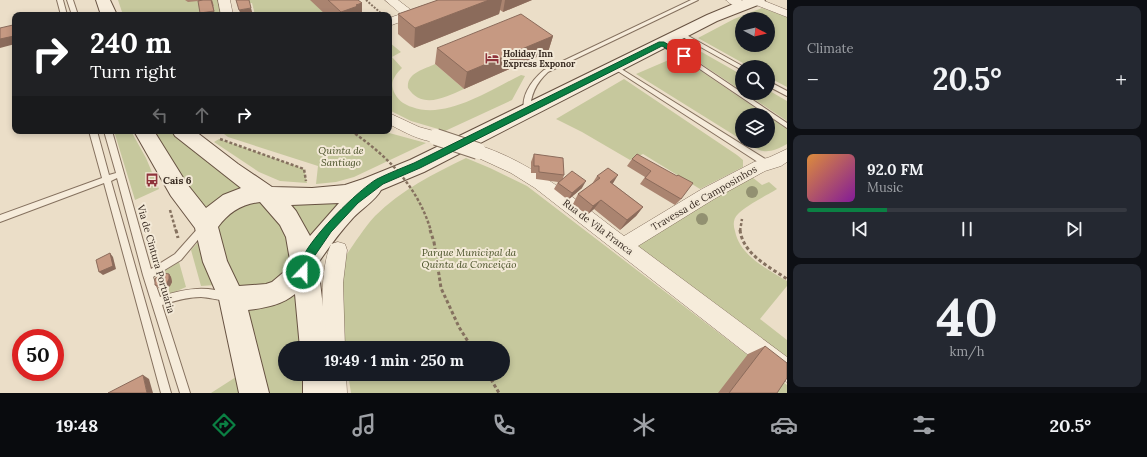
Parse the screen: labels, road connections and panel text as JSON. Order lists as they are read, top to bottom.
{
  "streets": {
    "street": ["Travessa de Camposinhos", "Rua de Vila Franca"],
    "lane": ["Via de Cintura Portuária"]
  },
  "crossings": [
    ["Travessa de Camposinhos", "Rua de Vila Franca"]
  ],
  "parks": ["Quinta de Santiago", "Parque Municipal da Quinta da Conceição"],
  "places": {
    "hotel": ["Holiday Inn Express Exponor"],
    "bus stop": ["Cais 6"]
  },
  "north": "right",
  "page": {
    "tile": [
      "Climate",
      ["40", "km/h"]
    ],
    "turn": ["240 m", "Turn right"],
    "heat": ["−", "20.5°", "+"],
    "song": ["92.0 FM", "Music"],
    "limit": "50",
    "trip": "19:49 · 1 min · 250 m",
    "tabs": ["19:48", "20.5°"]
  }
}
